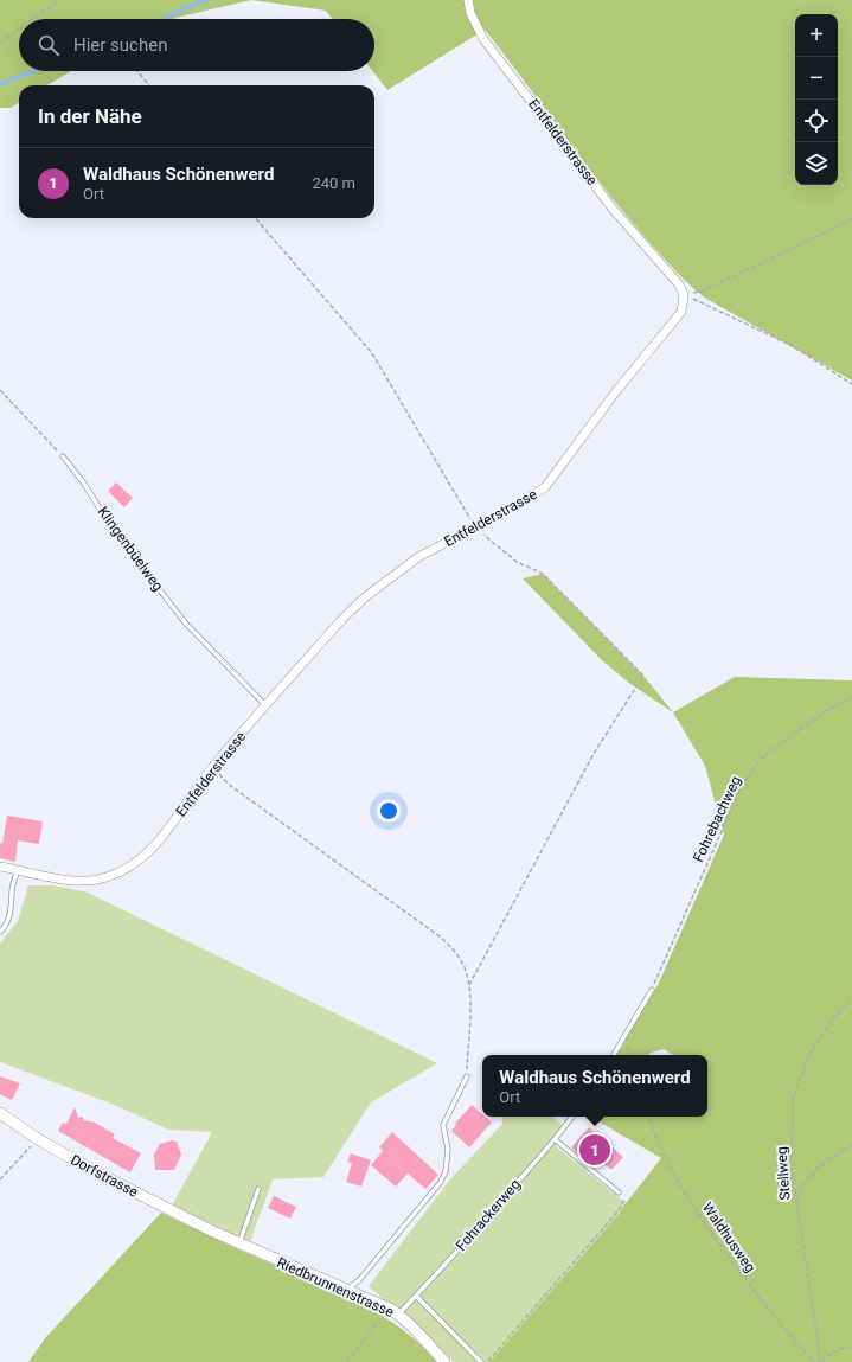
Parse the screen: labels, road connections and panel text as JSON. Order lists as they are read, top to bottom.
{
  "streets": {
    "street": ["Entfelderstrasse", "Dorfstrasse", "Riedbrunnenstrasse"],
    "lane": ["Klingenbüelweg", "Fohrackerweg"],
    "path": ["Fohrebachweg", "Stellweg", "Waldhusweg"]
  },
  "crossings": [
    ["Entfelderstrasse", "Klingenbüelweg"],
    ["Dorfstrasse", "Riedbrunnenstrasse"],
    ["Fohrackerweg", "Riedbrunnenstrasse"]
  ],
  "page": {
    "map_buttons": ["+", "−"],
    "search": "Hier suchen",
    "heading": "In der Nähe",
    "list": [
      {
        "mark": "1",
        "name": "Waldhaus Schönenwerd",
        "note": "Ort",
        "value": "240 m"
      }
    ],
    "popup": ["Waldhaus Schönenwerd", "Ort"],
    "pins": "1"
  }
}
